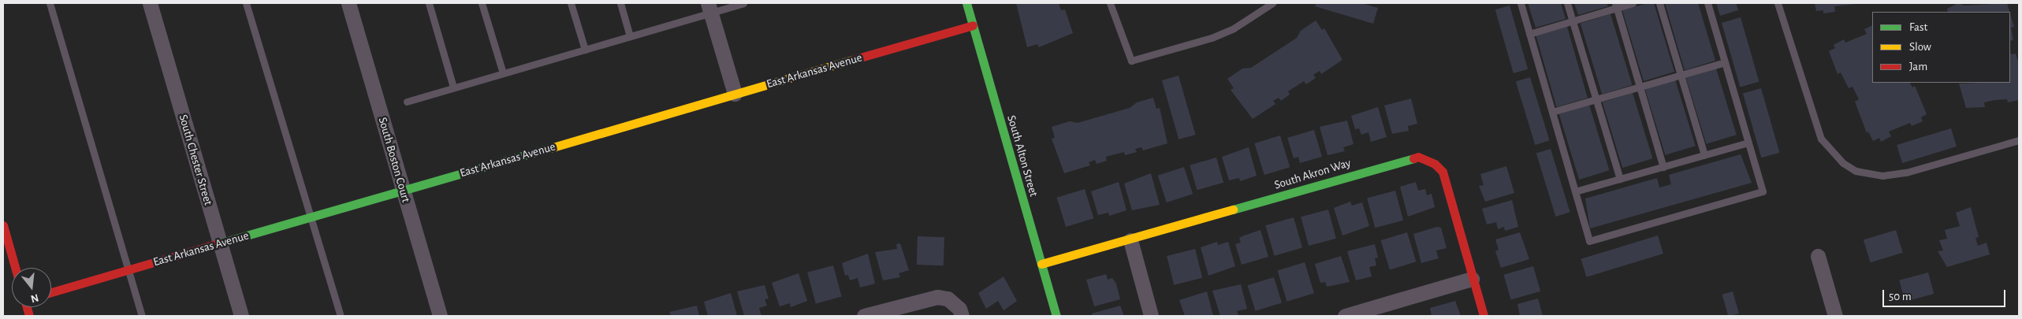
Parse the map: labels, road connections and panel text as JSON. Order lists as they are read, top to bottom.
{
  "streets": {
    "street": [
      "East Arkansas Avenue",
      "South Alton Street",
      "South Chester Street",
      "South Boston Court",
      "South Akron Way"
    ]
  },
  "crossings": [
    ["East Arkansas Avenue", "South Alton Street"],
    ["East Arkansas Avenue", "South Chester Street"],
    ["East Arkansas Avenue", "South Boston Court"],
    ["South Alton Street", "South Akron Way"]
  ],
  "legend": ["Fast", "Slow", "Jam"],
  "scale_bar": "50 m",
  "north": "bottom"
}
